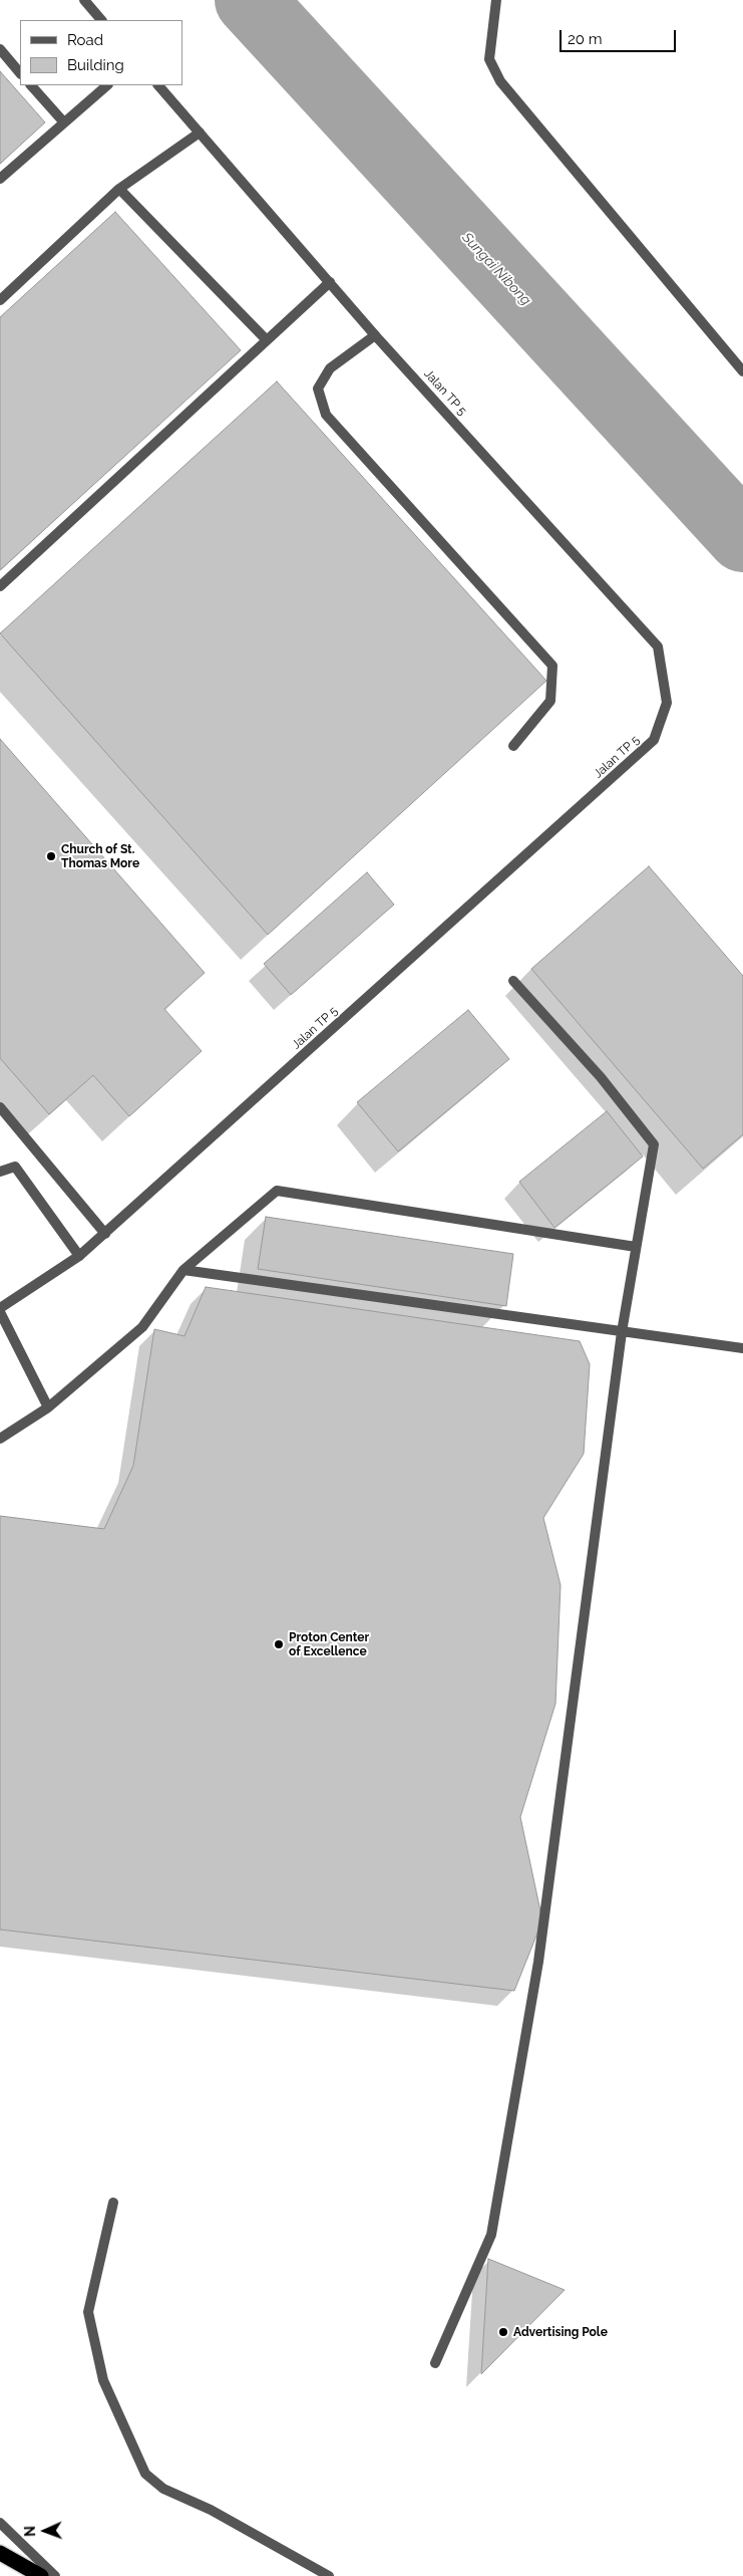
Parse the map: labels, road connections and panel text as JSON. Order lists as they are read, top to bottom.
{
  "streets": {
    "street": ["Jalan TP 5"]
  },
  "water": ["Sungai Nibong"],
  "places": ["Church of St. Thomas More", "Proton Center of Excellence", "Advertising Pole"],
  "legend": ["Road", "Building"],
  "scale_bar": "20 m",
  "north": "left"
}
